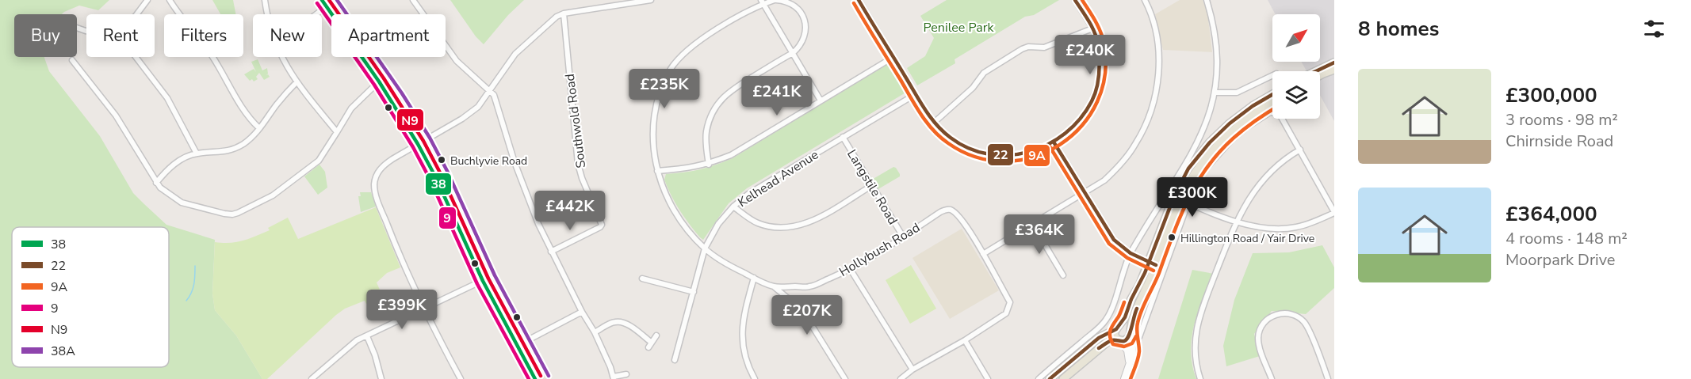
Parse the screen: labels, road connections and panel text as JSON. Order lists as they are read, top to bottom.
{
  "streets": {
    "street": [
      "Southwold Road",
      "Kelhead Avenue",
      "Langstile Road",
      "Hollybush Road"
    ]
  },
  "crossings": [
    ["Kelhead Avenue", "Langstile Road"],
    ["Kelhead Avenue", "Hollybush Road"],
    ["Langstile Road", "Hollybush Road"]
  ],
  "parks": ["Penilee Park"],
  "places": ["Buchlyvie Road", "Hillington Road / Yair Drive"],
  "lines": [
    "transit line 38",
    "transit line 22",
    "transit line 9A",
    "transit line N9",
    "transit line 38A",
    "transit line 9"
  ],
  "legend": [
    "38",
    "22",
    "9A",
    "9",
    "N9",
    "38A"
  ],
  "north": "top right",
  "page": {
    "heading": "8 homes",
    "chip": [
      "Buy",
      "Rent",
      "Filters",
      "New",
      "Apartment"
    ],
    "price": [
      "£240K",
      "£235K",
      "£241K",
      "£300K",
      "£442K",
      "£364K",
      "£399K",
      "£207K"
    ],
    "list": [
      {
        "name": "£300,000",
        "note": "3 rooms · 98 m² · Chirnside Road"
      },
      {
        "name": "£364,000",
        "note": "4 rooms · 148 m² · Moorpark Drive"
      }
    ]
  }
}
